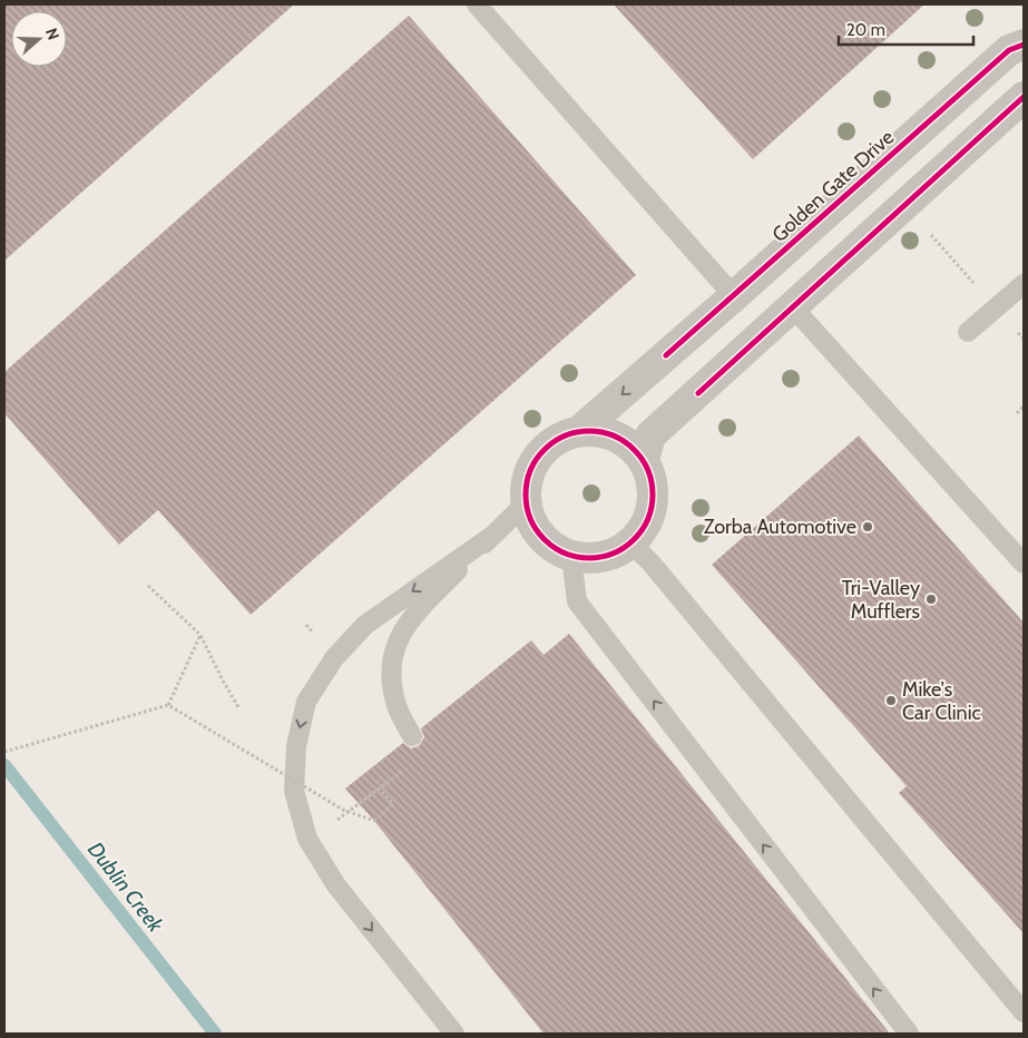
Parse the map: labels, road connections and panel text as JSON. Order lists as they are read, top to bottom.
{
  "streets": {
    "street": ["Golden Gate Drive"]
  },
  "water": ["Dublin Creek"],
  "places": ["Zorba Automotive", "Tri-Valley Mufflers", "Mike's Car Clinic"],
  "scale_bar": "20 m",
  "north": "right"
}
